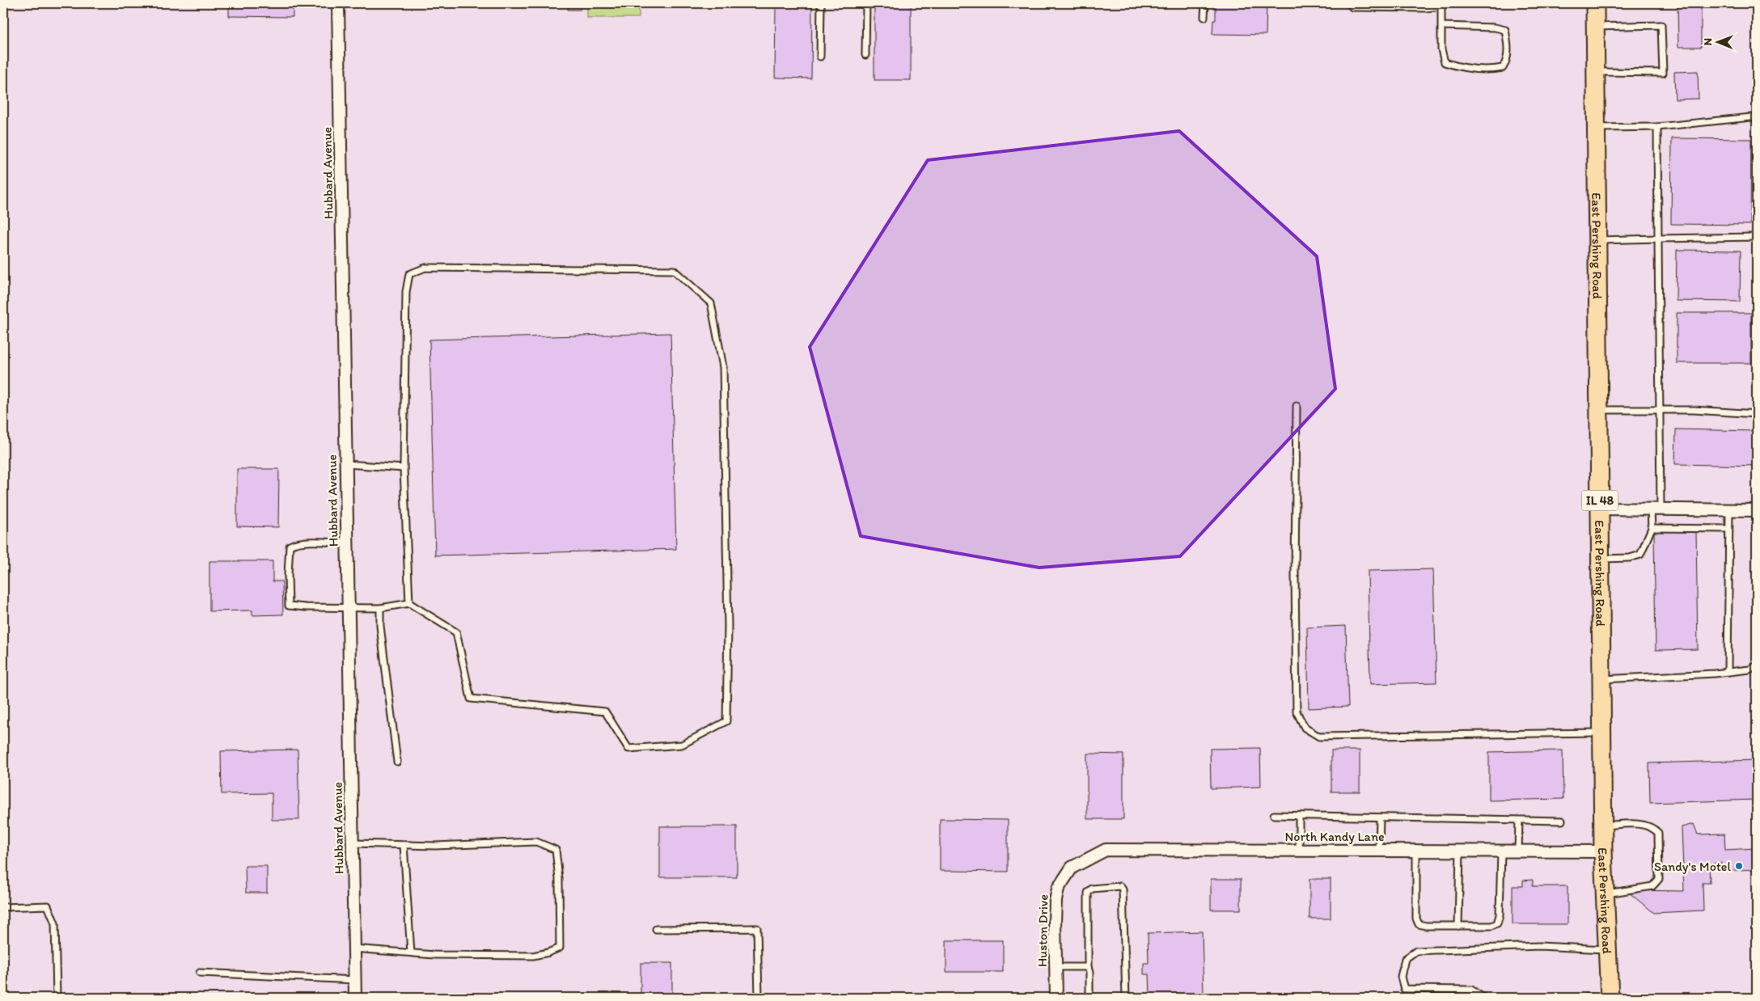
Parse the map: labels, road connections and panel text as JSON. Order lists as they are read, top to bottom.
{
  "streets": {
    "main road": ["East Pershing Road", "IL 48"],
    "street": ["Hubbard Avenue", "North Kandy Lane", "Huston Drive"]
  },
  "crossings": [
    ["East Pershing Road", "North Kandy Lane"],
    ["North Kandy Lane", "Huston Drive"]
  ],
  "places": ["Sandy's Motel"],
  "north": "left"
}
